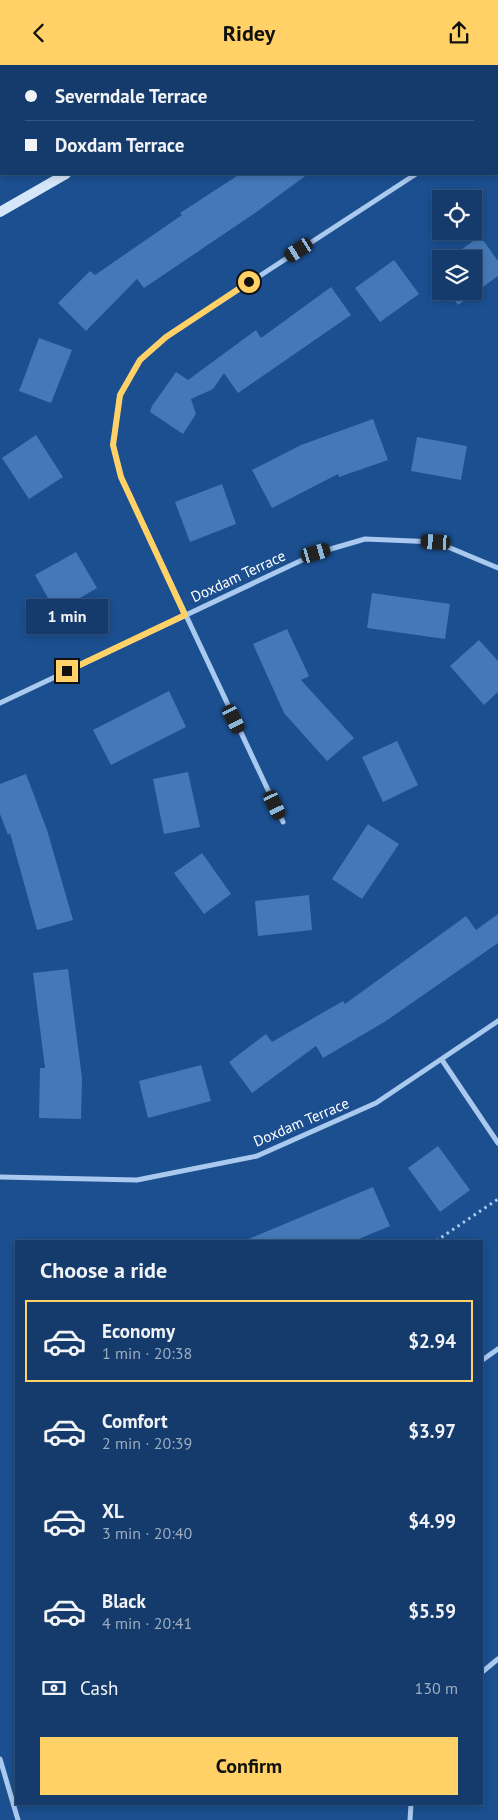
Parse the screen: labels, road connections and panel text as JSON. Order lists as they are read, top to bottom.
{
  "streets": {
    "street": ["Doxdam Terrace"]
  },
  "page": {
    "header": "Ridey",
    "banner": ["Severndale Terrace", "Doxdam Terrace"],
    "bubble": "1 min",
    "heading": "Choose a ride",
    "list": [
      {
        "name": "Economy",
        "note": "1 min · 20:38",
        "value": "$2.94"
      },
      {
        "name": "Comfort",
        "note": "2 min · 20:39",
        "value": "$3.97"
      },
      {
        "name": "XL",
        "note": "3 min · 20:40",
        "value": "$4.99"
      },
      {
        "name": "Black",
        "note": "4 min · 20:41",
        "value": "$5.59"
      }
    ],
    "pay": ["Cash", "130 m"],
    "buttons": "Confirm"
  }
}
